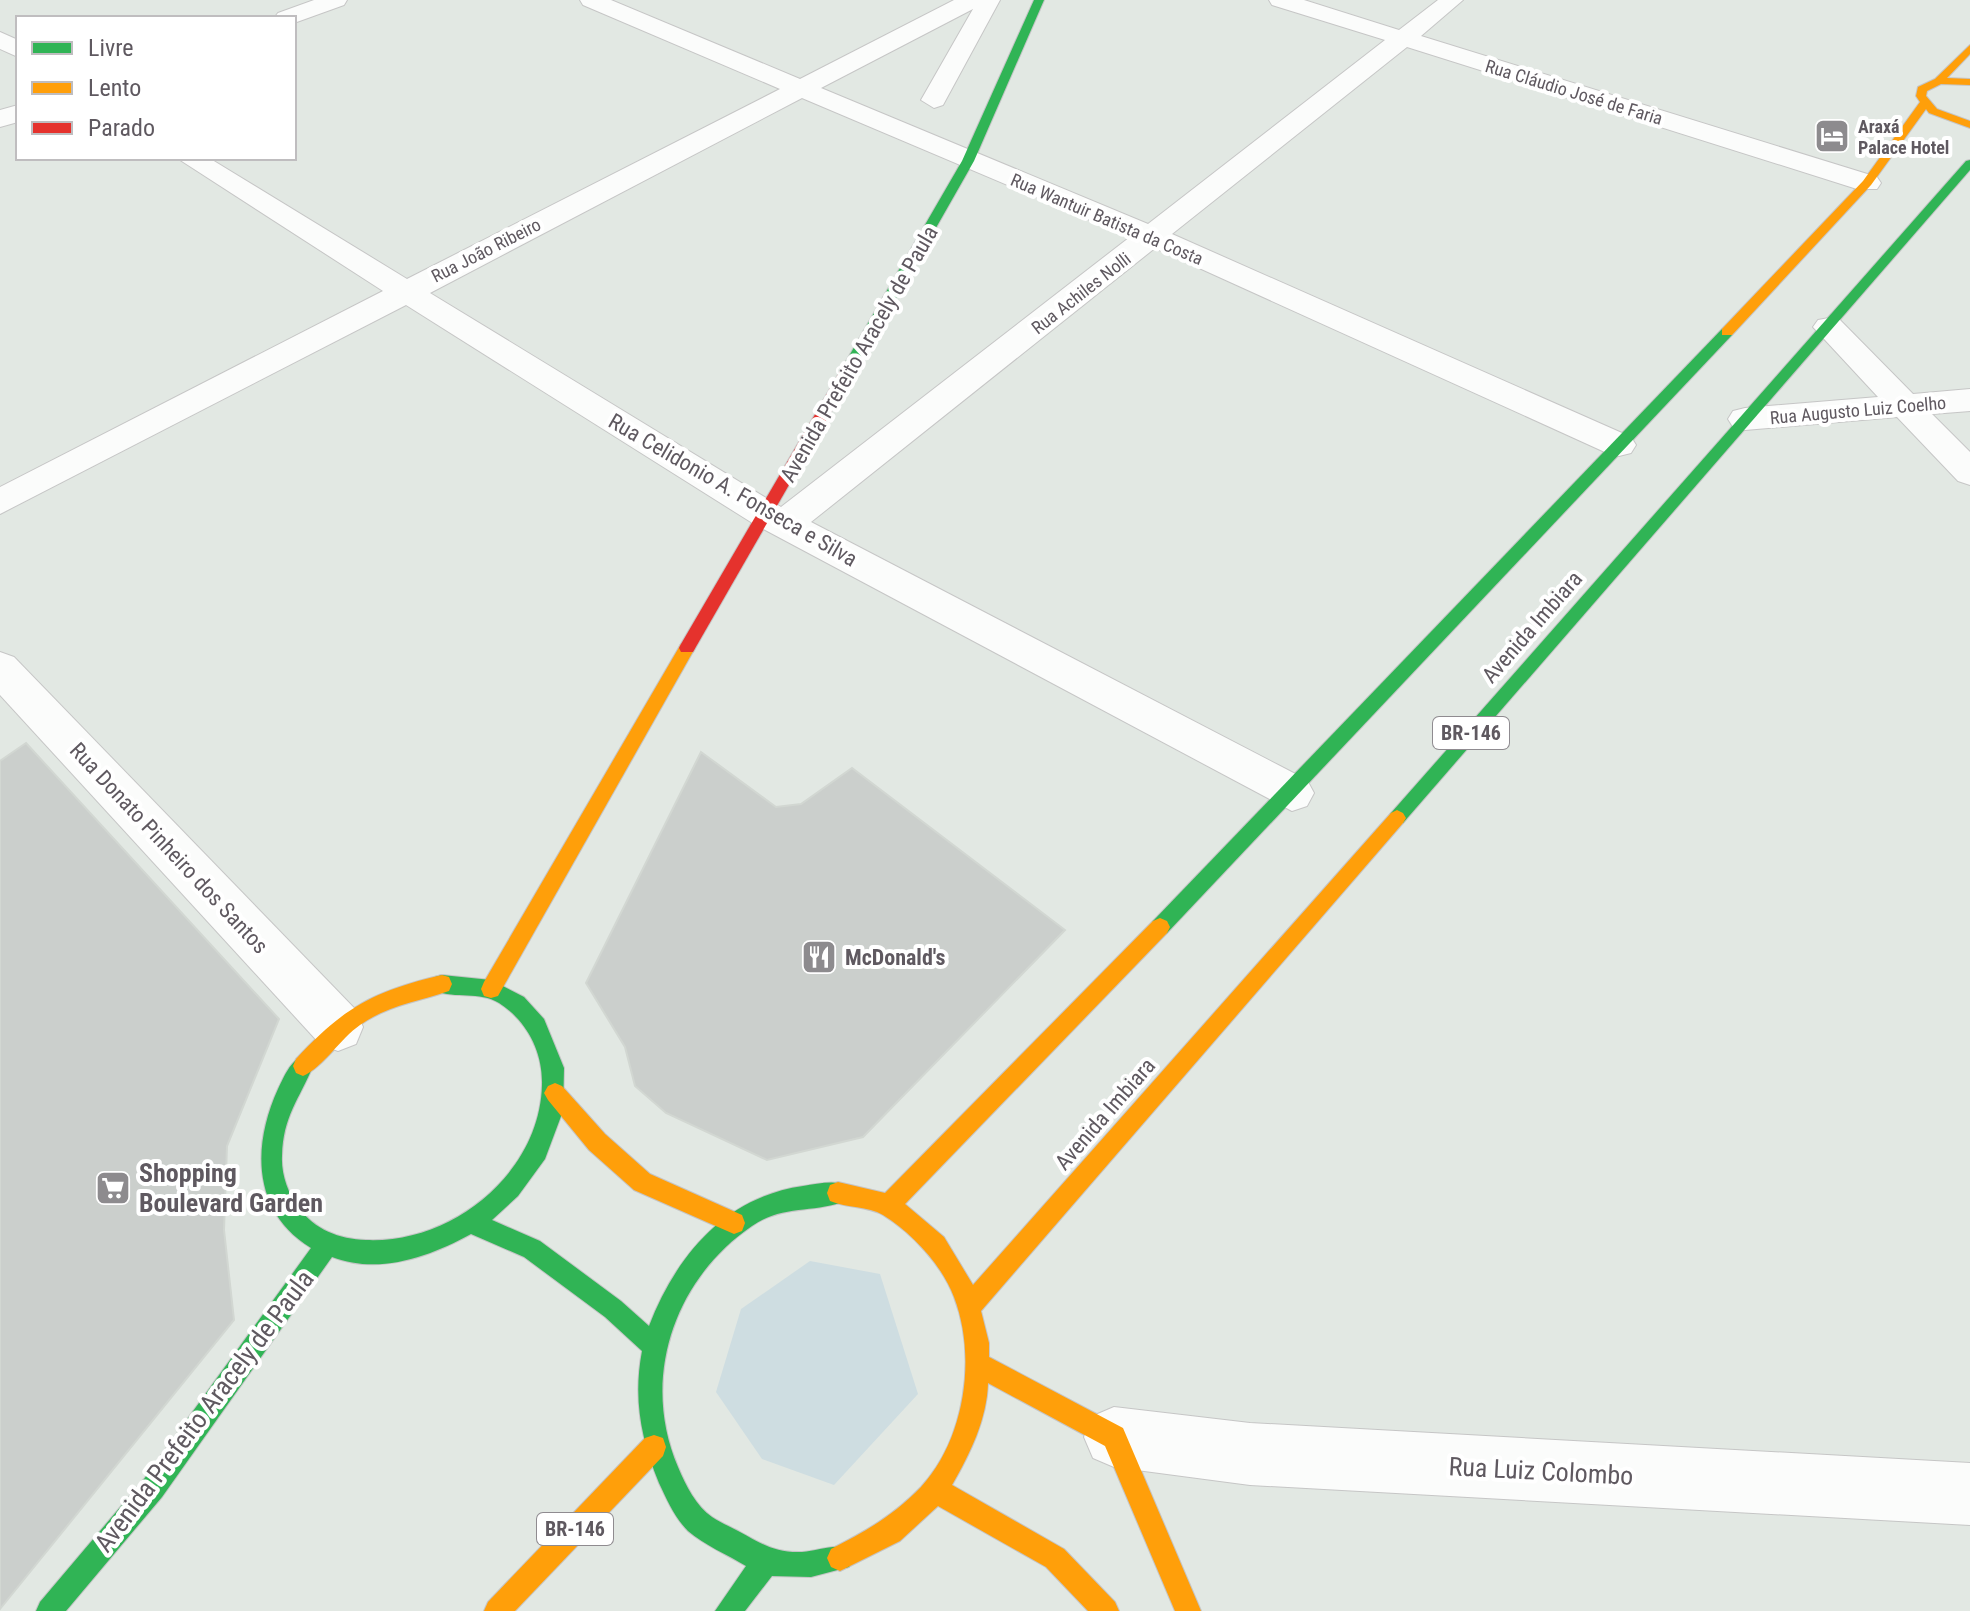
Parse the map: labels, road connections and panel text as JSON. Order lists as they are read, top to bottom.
{
  "streets": {
    "main road": ["Avenida Prefeito Aracely de Paula", "Avenida Imbiara", "BR-146"],
    "street": [
      "Rua Cláudio José de Faria",
      "Rua Wantuir Batista da Costa",
      "Rua João Ribeiro",
      "Rua Achiles Nolli",
      "Rua Augusto Luiz Coelho",
      "Rua Celidonio A. Fonseca e Silva",
      "Rua Donato Pinheiro dos Santos",
      "Rua Luiz Colombo"
    ]
  },
  "crossings": [
    ["Rua Cláudio José de Faria", "Rua Achiles Nolli"],
    ["Rua Wantuir Batista da Costa", "Rua João Ribeiro"],
    ["Rua Wantuir Batista da Costa", "Rua Achiles Nolli"],
    ["Rua Wantuir Batista da Costa", "Avenida Prefeito Aracely de Paula"],
    ["Rua João Ribeiro", "Rua Celidonio A. Fonseca e Silva"],
    ["Rua Achiles Nolli", "Avenida Prefeito Aracely de Paula"],
    ["Rua Achiles Nolli", "Rua Celidonio A. Fonseca e Silva"],
    ["Avenida Prefeito Aracely de Paula", "Rua Celidonio A. Fonseca e Silva"],
    ["Avenida Prefeito Aracely de Paula", "Rua Donato Pinheiro dos Santos"],
    ["Rua Augusto Luiz Coelho", "Avenida Imbiara"]
  ],
  "places": {
    "hotel": ["Araxá Palace Hotel"],
    "restaurant": ["McDonald's"],
    "supermarket": ["Shopping Boulevard Garden"]
  },
  "legend": ["Livre", "Lento", "Parado"]
}
